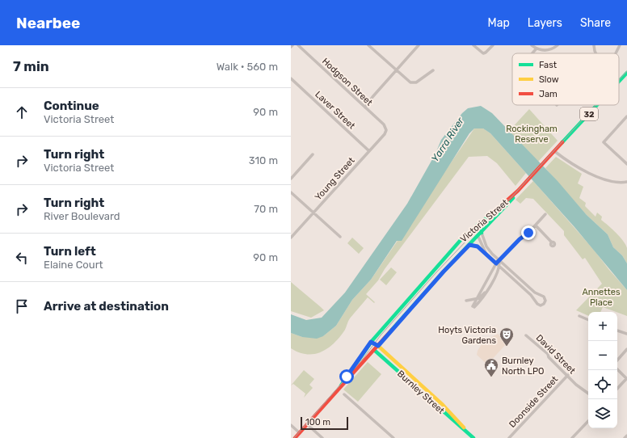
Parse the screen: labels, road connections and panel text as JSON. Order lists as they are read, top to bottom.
{
  "streets": {
    "main road": ["32", "Victoria Street", "Burnley Street"],
    "street": [
      "Hodgson Street",
      "Laver Street",
      "Young Street",
      "David Street",
      "Doonside Street"
    ]
  },
  "crossings": [
    ["Hodgson Street", "Young Street"],
    ["Laver Street", "Young Street"],
    ["32", "Victoria Street"],
    ["Victoria Street", "Burnley Street"],
    ["David Street", "Doonside Street"]
  ],
  "water": ["Yarra River"],
  "parks": ["Rockingham Reserve", "Annettes Place"],
  "places": {
    "theatre": ["Hoyts Victoria Gardens"],
    "public building": ["Burnley North LPO"]
  },
  "legend": ["Fast", "Slow", "Jam"],
  "scale_bar": "100 m",
  "page": {
    "header": "Nearbee",
    "nav": ["Map", "Layers", "Share"],
    "heading": ["7 min", "Walk · 560 m"],
    "list": [
      ["Continue", "Victoria Street", "90 m"],
      ["Turn right", "Victoria Street", "310 m"],
      ["Turn right", "River Boulevard", "70 m"],
      ["Turn left", "Elaine Court", "90 m"],
      "Arrive at destination"
    ],
    "map_buttons": ["+", "−"],
    "scale": "100 m"
  }
}
